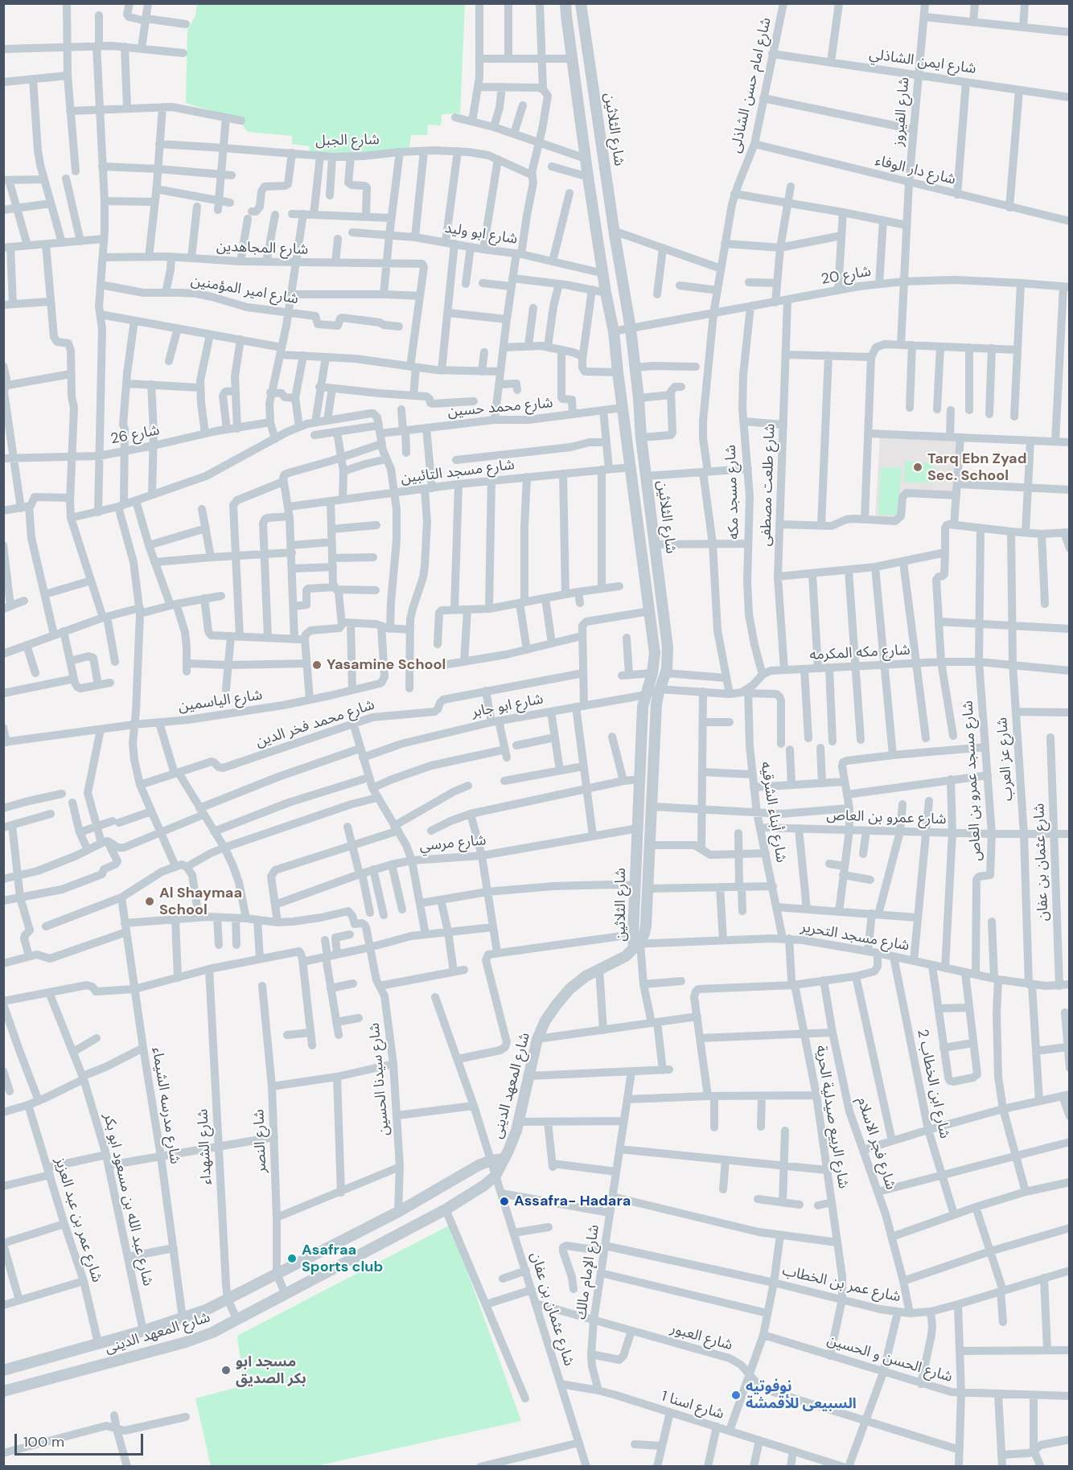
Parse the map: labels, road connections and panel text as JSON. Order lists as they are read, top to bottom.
{
  "streets": {
    "street": [
      "شارع ايمن الشاذلي",
      "شارع امام حسن الشاذلى",
      "شارع الفيروز",
      "شارع الثلاثين",
      "شارع الجبل",
      "شارع دار الوفاء",
      "شارع ابو وليد",
      "شارع المجاهدين",
      "شارع 20",
      "شارع امير المؤمنين",
      "شارع محمد حسين",
      "شارع 26",
      "شارع مسجد التائبين",
      "شارع طلعت مصطفى",
      "شارع مسجد مكه",
      "شارع مكه المكرمه",
      "شارع الياسمين",
      "شارع ابو جابر",
      "شارع محمد فخر الدين",
      "شارع عز العرب",
      "شارع مسجد عمرو بن العاص",
      "شارع أبناء الشرقيه",
      "شارع عمرو بن العاص",
      "شارع مرسي",
      "شارع عثمان بن عفان",
      "شارع مسجد التحرير",
      "شارع سيدنا الحسين",
      "شارع ابن الخطاب 2",
      "شارع المعهد الدينى",
      "شارع مدرسه الشيماء",
      "شارع الربيع صيدلية الحرية",
      "شارع النصر",
      "شارع فجر الاسلام",
      "شارع الشهداء",
      "شارع عبد الله بن مسعود ابو بكر",
      "شارع عمر بن عبد العزيز",
      "شارع الإمام مالك",
      "شارع عمر بن الخطاب",
      "شارع العبور",
      "شارع الحسن و الحسين",
      "شارع اسنا 1"
    ]
  },
  "crossings": [
    ["شارع ايمن الشاذلي", "شارع امام حسن الشاذلى"],
    ["شارع ايمن الشاذلي", "شارع الفيروز"],
    ["شارع امام حسن الشاذلى", "شارع دار الوفاء"],
    ["شارع امام حسن الشاذلى", "شارع 20"],
    ["شارع الفيروز", "شارع دار الوفاء"],
    ["شارع الفيروز", "شارع 20"],
    ["شارع الثلاثين", "شارع ابو وليد"],
    ["شارع الثلاثين", "شارع 20"],
    ["شارع الثلاثين", "شارع محمد حسين"],
    ["شارع الثلاثين", "شارع مسجد التائبين"],
    ["شارع الثلاثين", "شارع ابو جابر"],
    ["شارع الثلاثين", "شارع مرسي"],
    ["شارع الثلاثين", "شارع مسجد التحرير"],
    ["شارع الثلاثين", "شارع المعهد الدينى"],
    ["شارع الجبل", "شارع امير المؤمنين"],
    ["شارع المجاهدين", "شارع امير المؤمنين"],
    ["شارع 20", "شارع طلعت مصطفى"],
    ["شارع 20", "شارع مسجد مكه"],
    ["شارع طلعت مصطفى", "شارع مكه المكرمه"],
    ["شارع مسجد مكه", "شارع مكه المكرمه"],
    ["شارع مكه المكرمه", "شارع عز العرب"],
    ["شارع مكه المكرمه", "شارع مسجد عمرو بن العاص"],
    ["شارع عز العرب", "شارع عمرو بن العاص"],
    ["شارع عز العرب", "شارع مسجد التحرير"],
    ["شارع مسجد عمرو بن العاص", "شارع عمرو بن العاص"],
    ["شارع مسجد عمرو بن العاص", "شارع مسجد التحرير"],
    ["شارع أبناء الشرقيه", "شارع عمرو بن العاص"],
    ["شارع أبناء الشرقيه", "شارع مسجد التحرير"],
    ["شارع أبناء الشرقيه", "شارع الربيع صيدلية الحرية"],
    ["شارع عمرو بن العاص", "شارع عثمان بن عفان"],
    ["شارع عثمان بن عفان", "شارع مسجد التحرير"],
    ["شارع عثمان بن عفان", "شارع المعهد الدينى"],
    ["شارع عثمان بن عفان", "شارع العبور"],
    ["شارع عثمان بن عفان", "شارع اسنا 1"],
    ["شارع مسجد التحرير", "شارع ابن الخطاب 2"],
    ["شارع مسجد التحرير", "شارع المعهد الدينى"],
    ["شارع مسجد التحرير", "شارع الربيع صيدلية الحرية"],
    ["شارع سيدنا الحسين", "شارع المعهد الدينى"],
    ["شارع المعهد الدينى", "شارع مدرسه الشيماء"],
    ["شارع المعهد الدينى", "شارع النصر"],
    ["شارع المعهد الدينى", "شارع الشهداء"],
    ["شارع المعهد الدينى", "شارع عبد الله بن مسعود ابو بكر"],
    ["شارع المعهد الدينى", "شارع عمر بن عبد العزيز"],
    ["شارع الربيع صيدلية الحرية", "شارع عمر بن الخطاب"],
    ["شارع الربيع صيدلية الحرية", "شارع الحسن و الحسين"],
    ["شارع فجر الاسلام", "شارع عمر بن الخطاب"],
    ["شارع الإمام مالك", "شارع عمر بن الخطاب"],
    ["شارع الإمام مالك", "شارع العبور"],
    ["شارع الإمام مالك", "شارع اسنا 1"]
  ],
  "places": [
    "Tarq Ebn Zyad Sec. School",
    "Yasamine School",
    "Al Shaymaa School",
    "Assafra- Hadara",
    "Asafraa Sports club",
    "مسجد ابو بكر الصديق",
    "نوفوتيه السبيعى للأقمشة"
  ],
  "scale_bar": "100 m"
}
